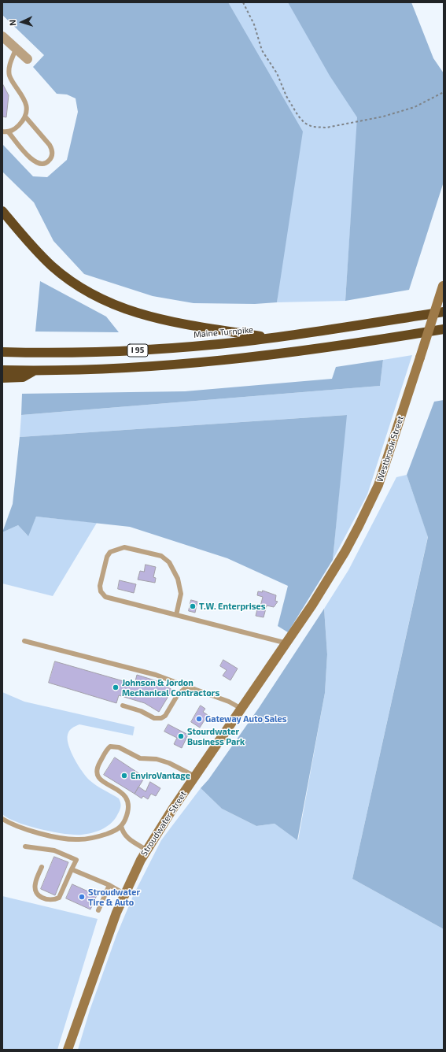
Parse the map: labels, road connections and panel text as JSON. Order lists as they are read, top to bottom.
{
  "streets": {
    "highway": ["Maine Turnpike", "I 95"],
    "main road": ["Westbrook Street", "Stroudwater Street"]
  },
  "crossings": [
    ["Westbrook Street", "Stroudwater Street"]
  ],
  "places": [
    "T.W. Enterprises",
    "Johnson & Jordon Mechanical Contractors",
    "Gateway Auto Sales",
    "Stourdwater Business Park",
    "EnviroVantage",
    "Stroudwater Tire & Auto"
  ],
  "north": "left"
}
